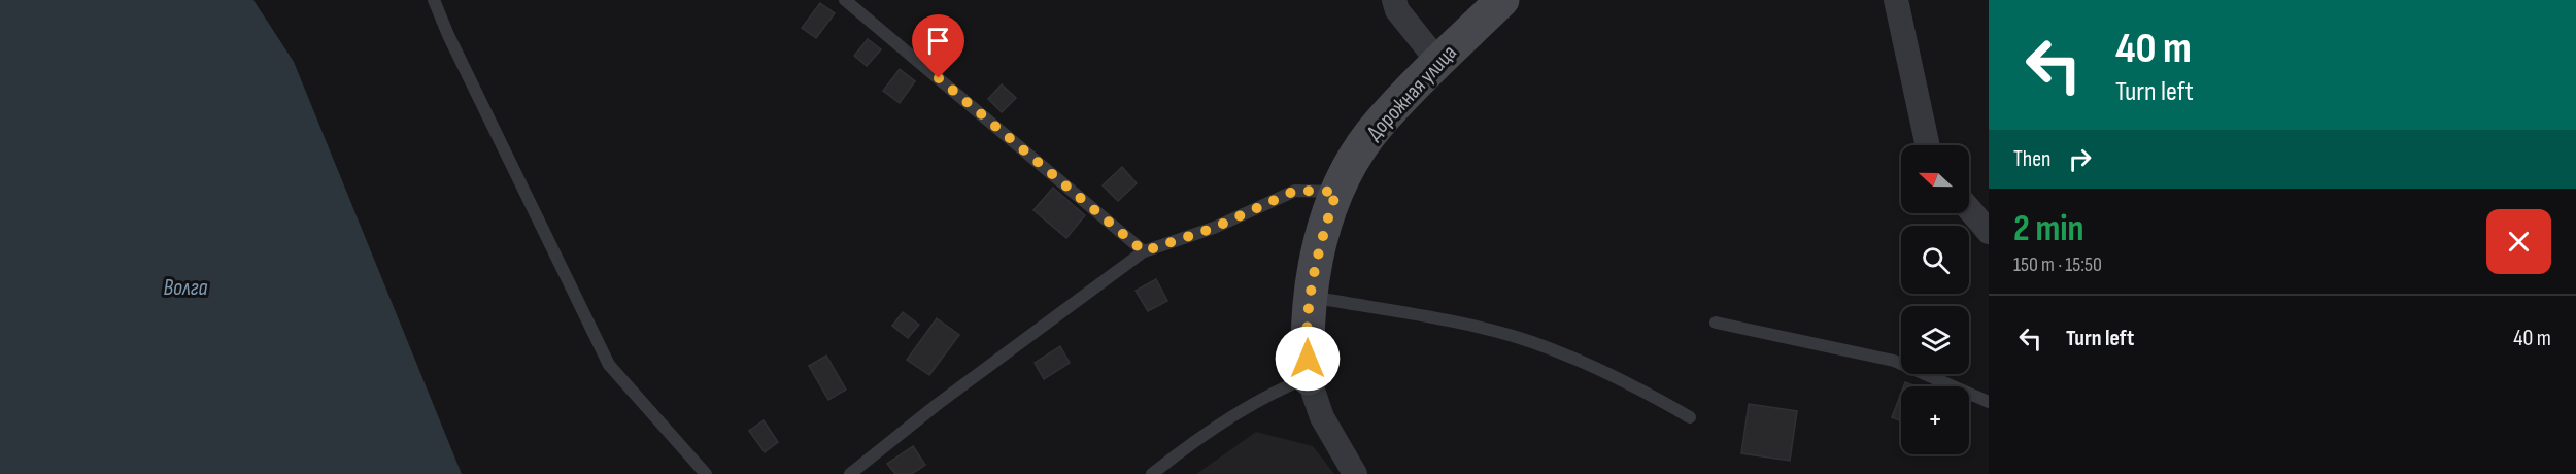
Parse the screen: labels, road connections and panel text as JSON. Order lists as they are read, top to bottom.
{
  "streets": {
    "street": ["Дорожная улица"]
  },
  "water": ["Волга"],
  "north": "left",
  "page": {
    "turn": ["40 m", "Turn left"],
    "then": "Then",
    "map_buttons": "+",
    "heading": ["2 min", "150 m · 15:50"],
    "list": [
      {
        "name": "Turn left",
        "value": "40 m"
      }
    ]
  }
}
